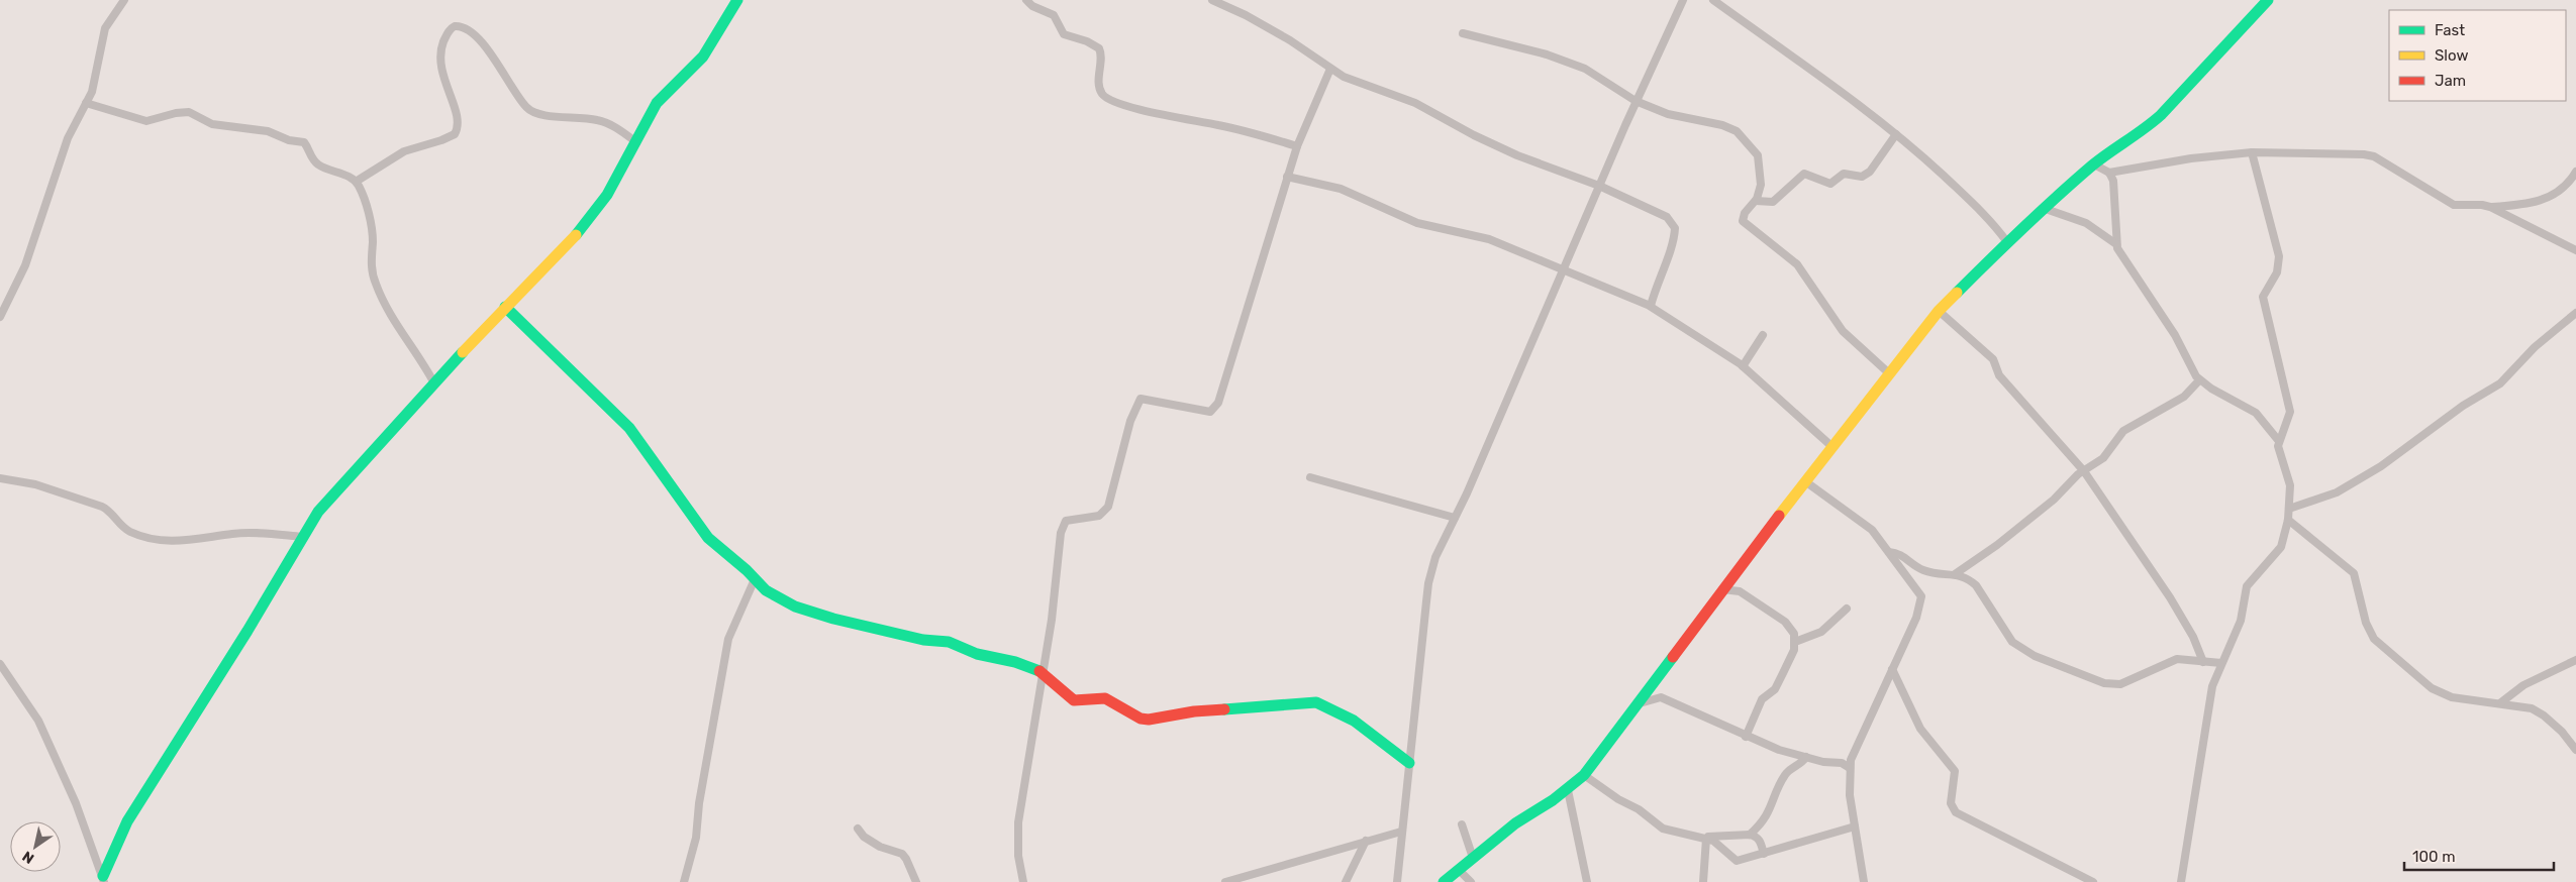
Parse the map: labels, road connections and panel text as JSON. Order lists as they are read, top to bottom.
{
  "legend": ["Fast", "Slow", "Jam"],
  "scale_bar": "100 m",
  "north": "bottom left"
}
